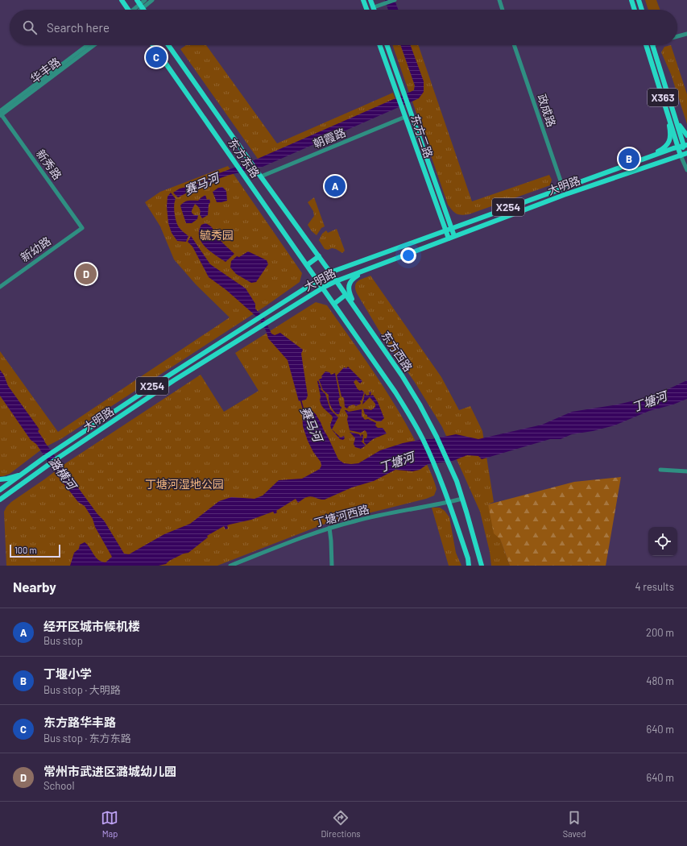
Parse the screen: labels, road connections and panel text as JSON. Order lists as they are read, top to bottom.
{
  "streets": {
    "main road": [
      "X363",
      "东方二路",
      "东方东路",
      "大明路",
      "X254",
      "东方西路"
    ],
    "street": [
      "华丰路",
      "政成路",
      "朝霞路",
      "新秀路",
      "新幼路",
      "丁塘河西路"
    ]
  },
  "crossings": [
    ["华丰路", "新秀路"],
    ["X363", "大明路"],
    ["政成路", "大明路"],
    ["东方二路", "朝霞路"],
    ["东方二路", "大明路"],
    ["朝霞路", "东方东路"],
    ["东方东路", "大明路"],
    ["东方东路", "东方西路"],
    ["新秀路", "新幼路"],
    ["大明路", "东方西路"],
    ["东方西路", "丁塘河西路"]
  ],
  "water": ["赛马河", "丁塘河", "潞横河"],
  "parks": ["毓秀园", "丁塘河湿地公园"],
  "scale_bar": "100 m",
  "page": {
    "search": "Search here",
    "pins": [
      "C",
      "B",
      "A",
      "D"
    ],
    "scale": "100 m",
    "heading": ["Nearby", "4 results"],
    "list": [
      {
        "mark": "A",
        "name": "经开区城市候机楼",
        "note": "Bus stop",
        "value": "200 m"
      },
      {
        "mark": "B",
        "name": "丁堰小学",
        "note": "Bus stop · 大明路",
        "value": "480 m"
      },
      {
        "mark": "C",
        "name": "东方路华丰路",
        "note": "Bus stop · 东方东路",
        "value": "640 m"
      },
      {
        "mark": "D",
        "name": "常州市武进区潞城幼儿园",
        "note": "School",
        "value": "640 m"
      }
    ],
    "nav": ["Map", "Directions", "Saved"]
  }
}
